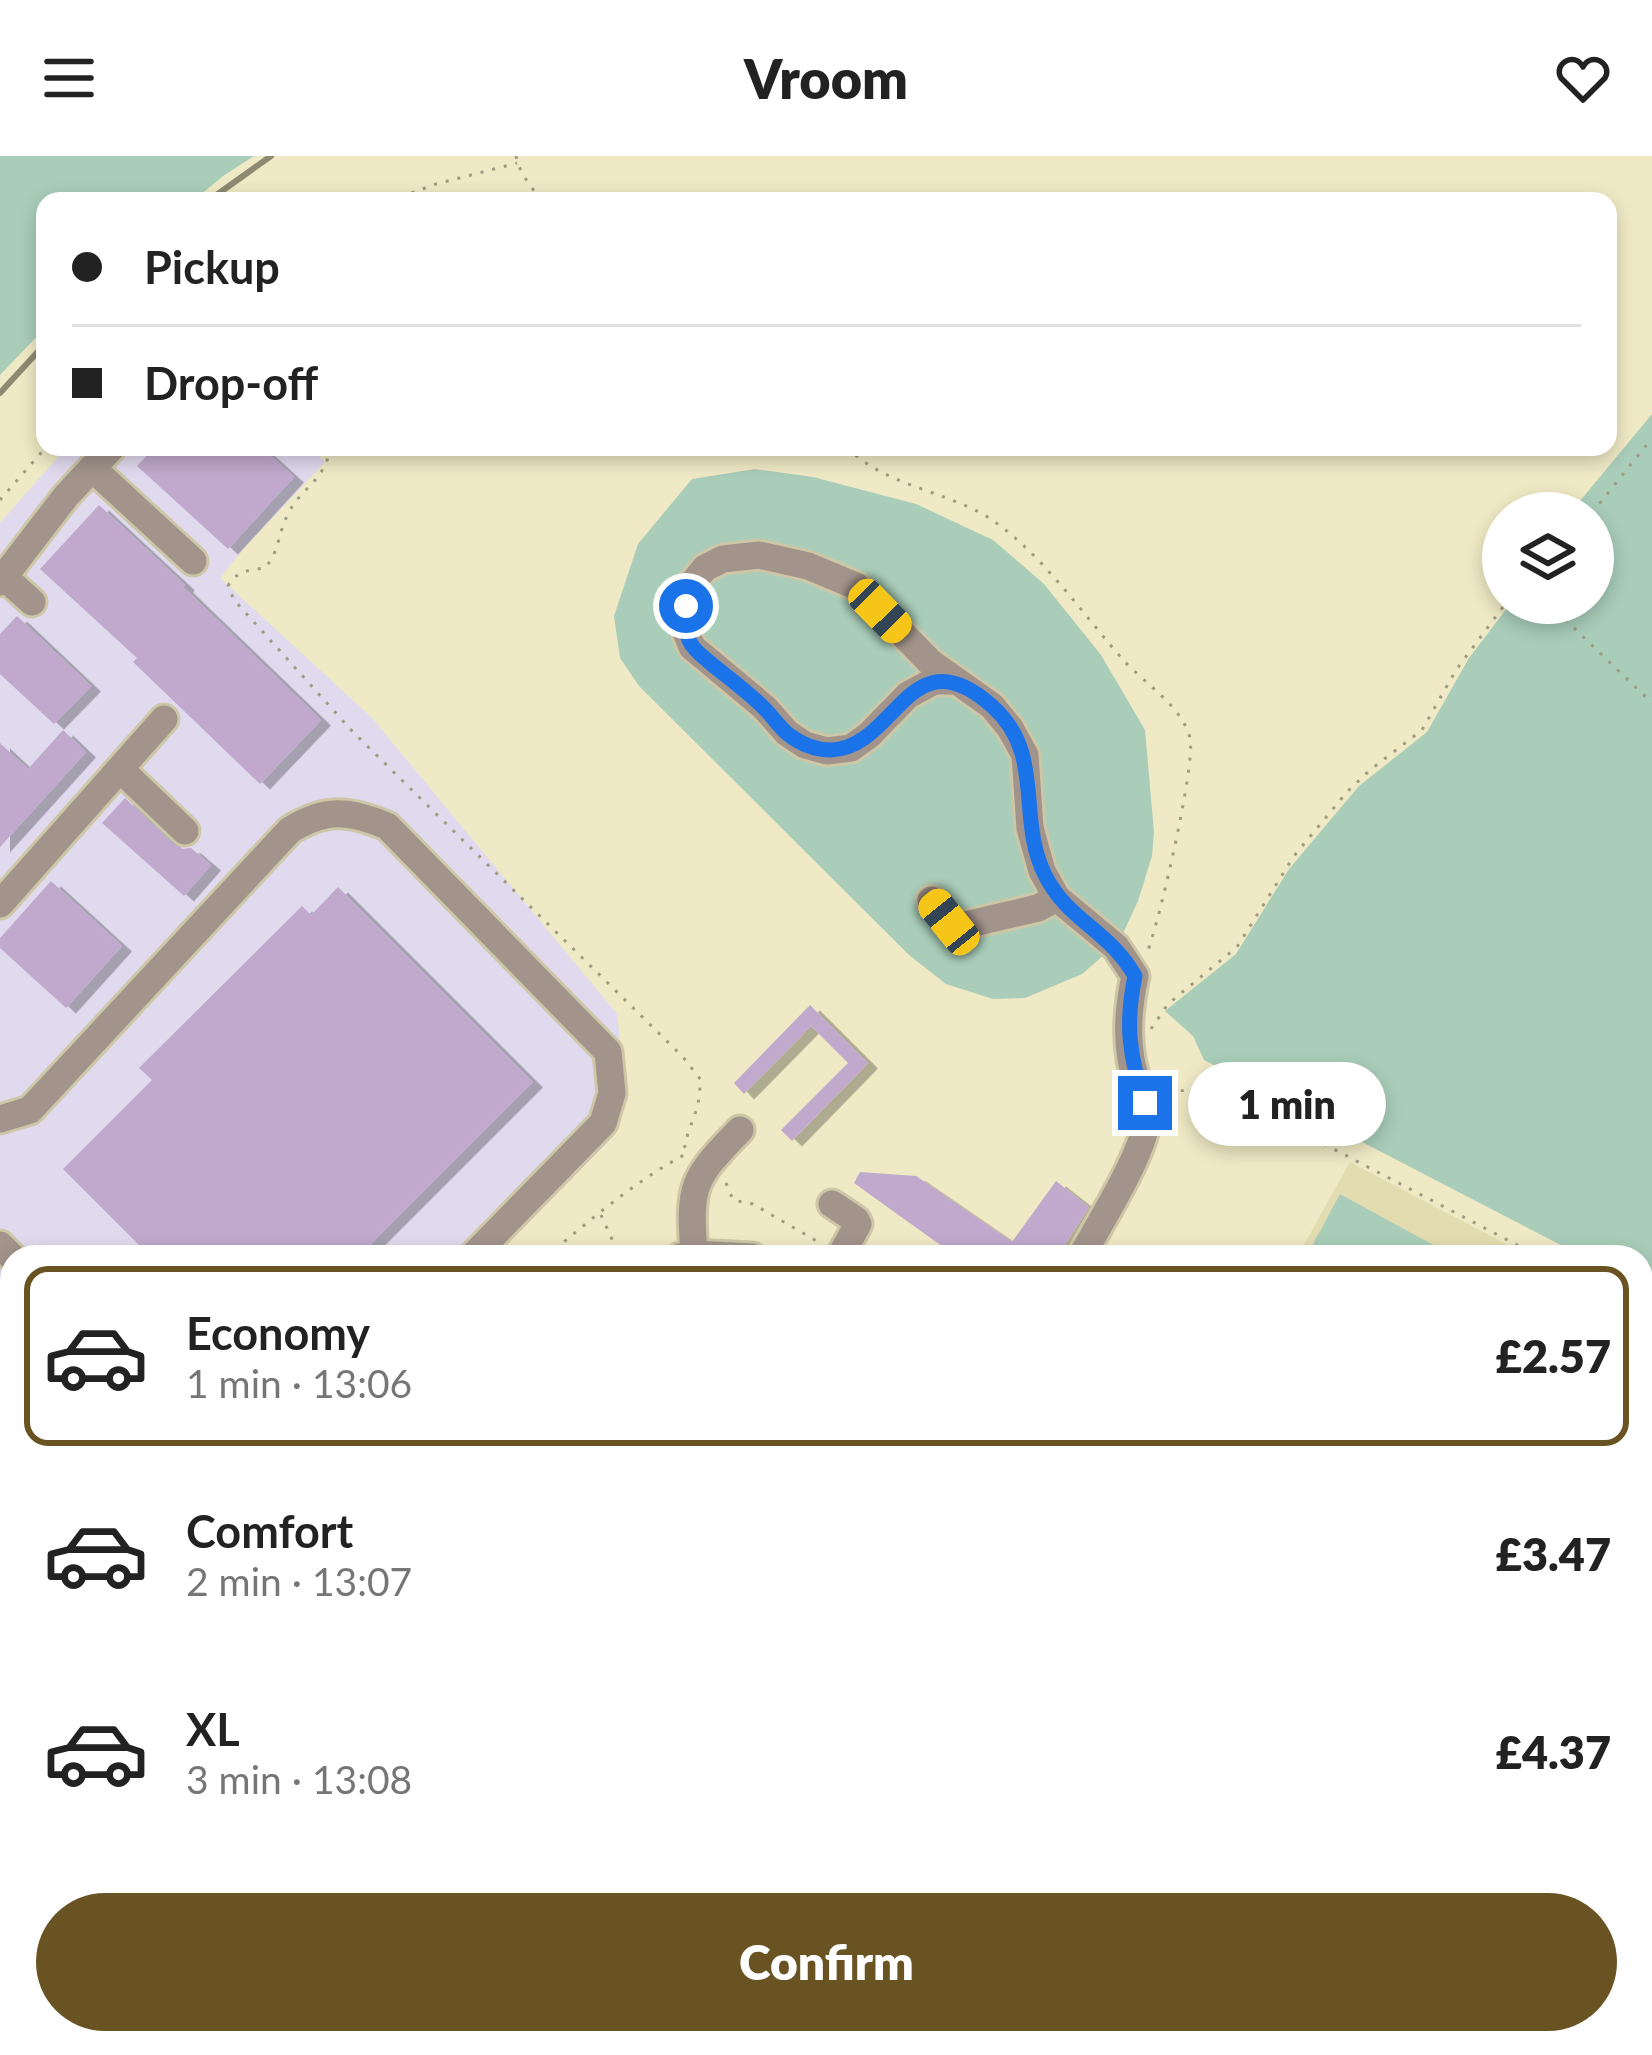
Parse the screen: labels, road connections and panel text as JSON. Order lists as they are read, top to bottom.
{
  "page": {
    "header": "Vroom",
    "banner": ["Pickup", "Drop-off"],
    "bubble": "1 min",
    "list": [
      {
        "name": "Economy",
        "note": "1 min · 13:06",
        "value": "£2.57"
      },
      {
        "name": "Comfort",
        "note": "2 min · 13:07",
        "value": "£3.47"
      },
      {
        "name": "XL",
        "note": "3 min · 13:08",
        "value": "£4.37"
      }
    ],
    "buttons": "Confirm"
  }
}
